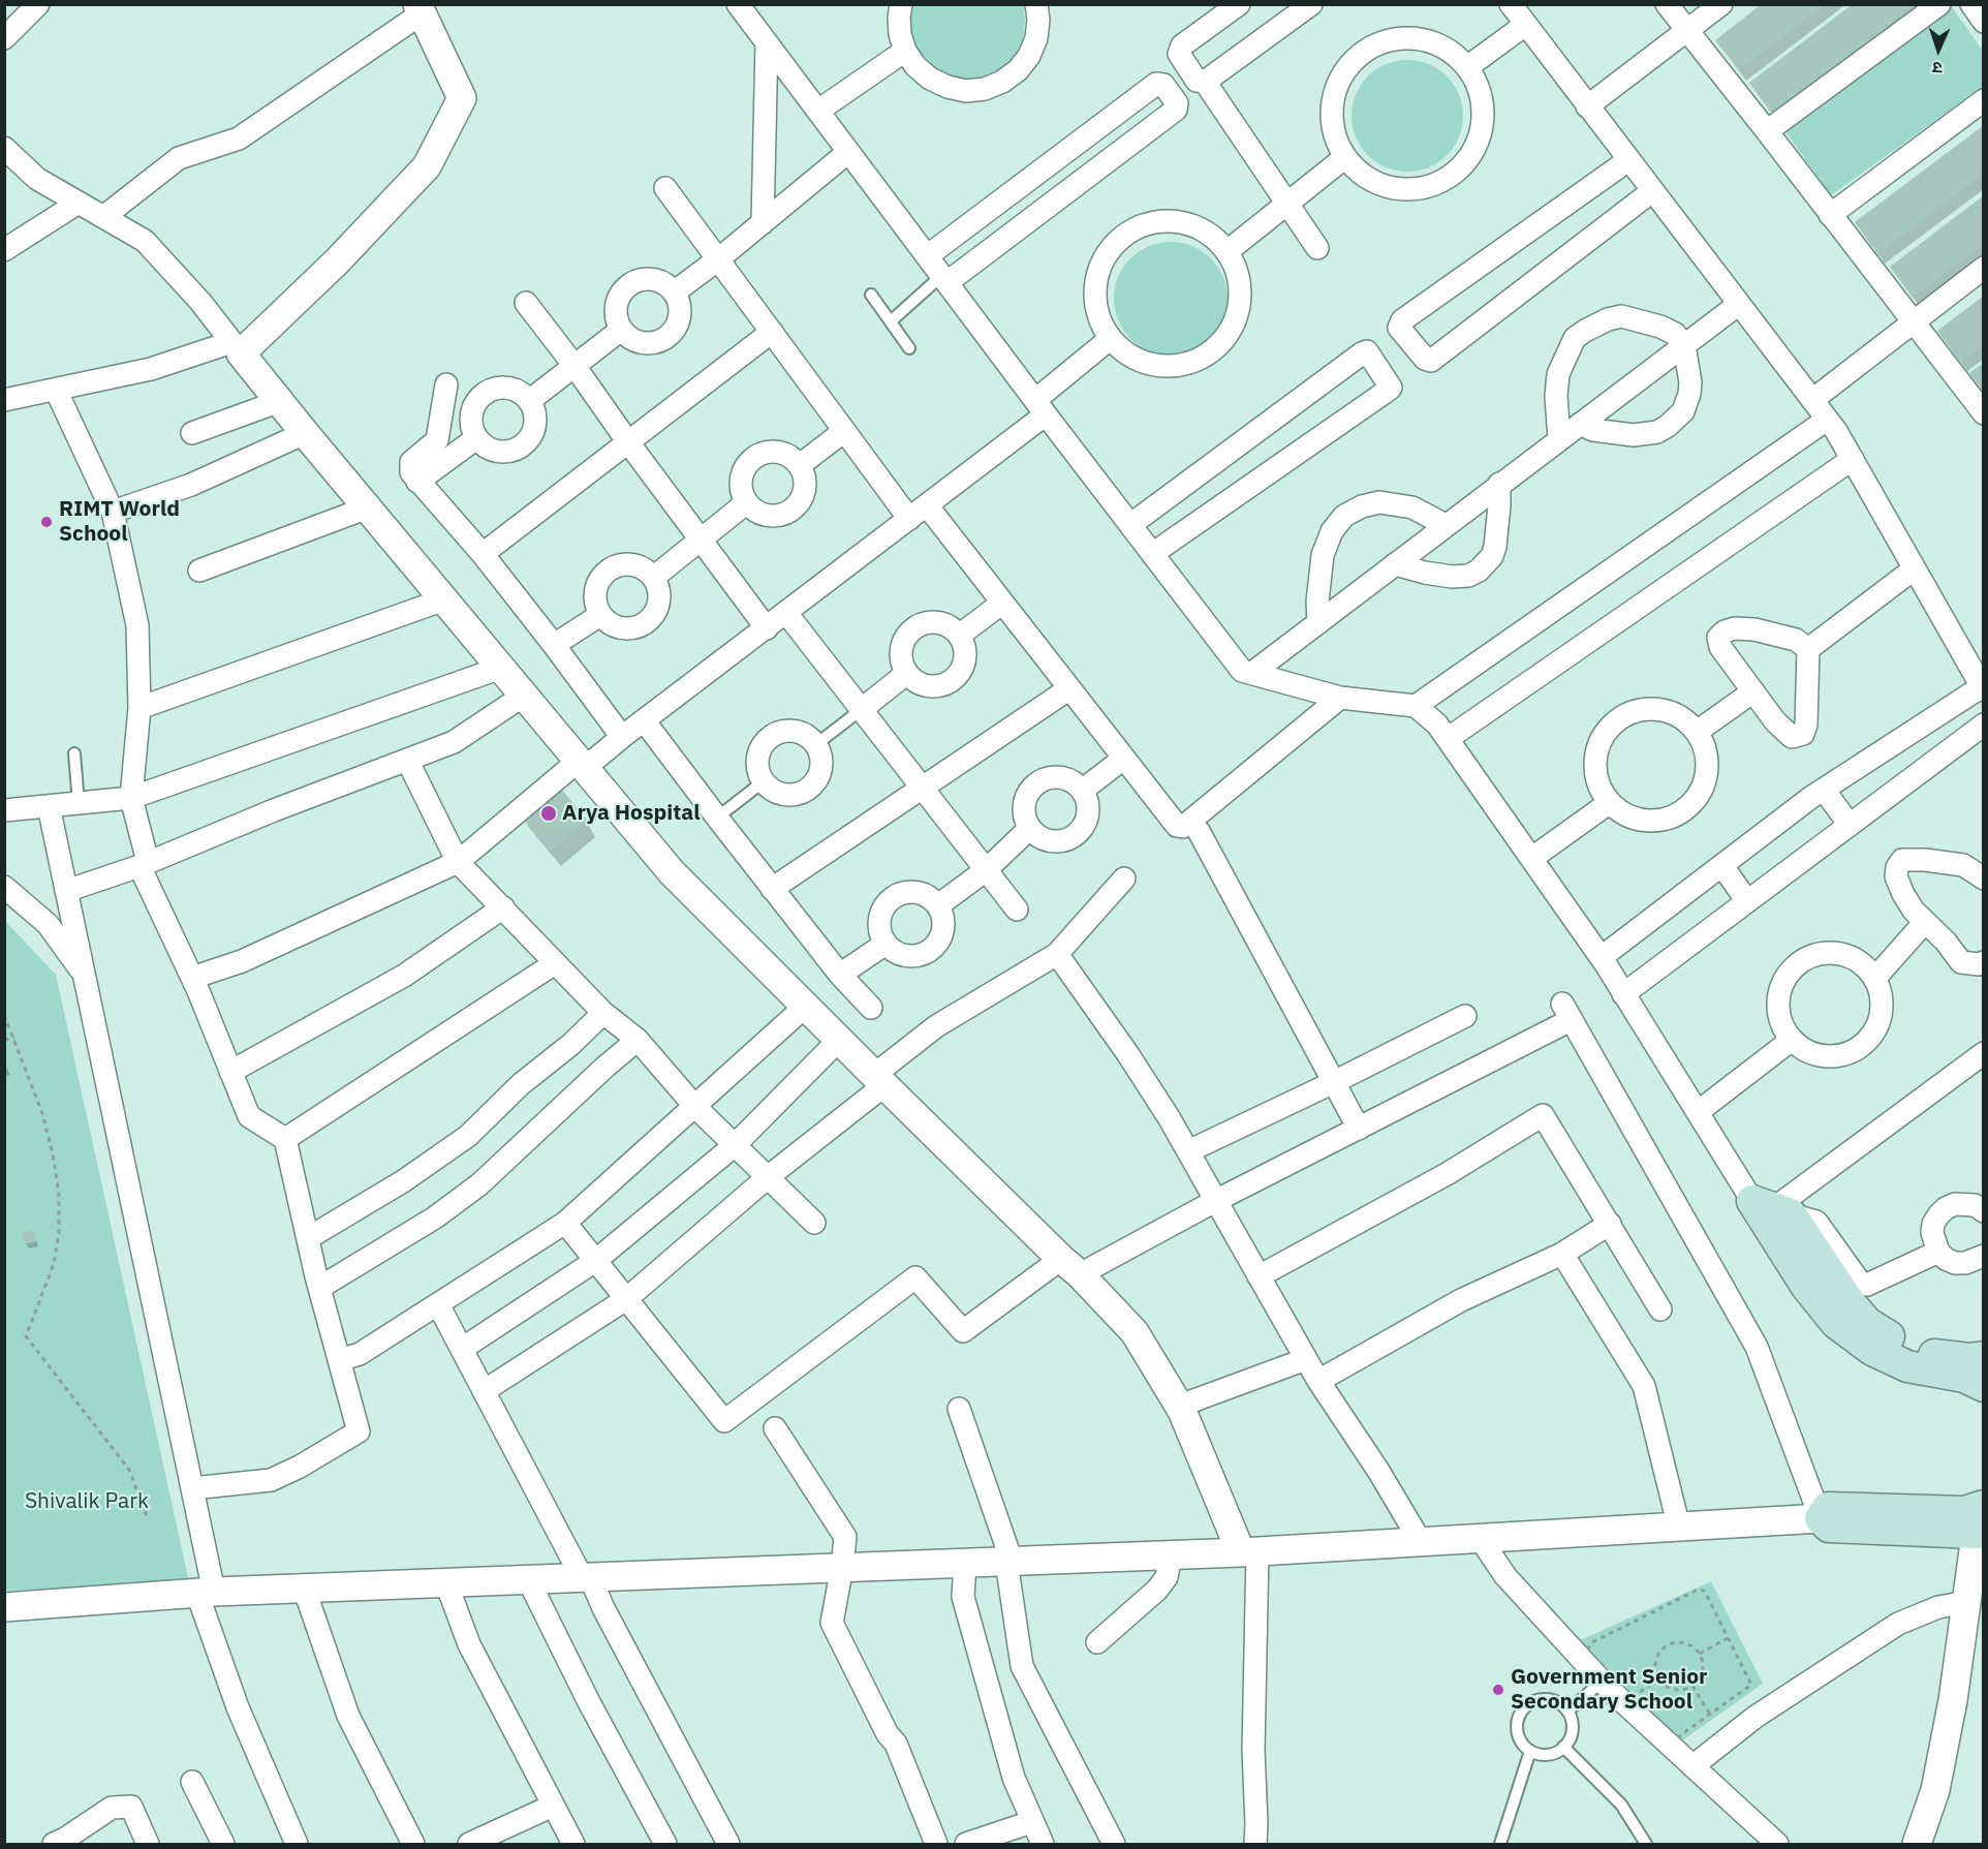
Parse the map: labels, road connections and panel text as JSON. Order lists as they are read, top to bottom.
{
  "parks": ["Shivalik Park"],
  "places": ["RIMT World School", "Arya Hospital", "Government Senior Secondary School"],
  "north": "bottom"
}
